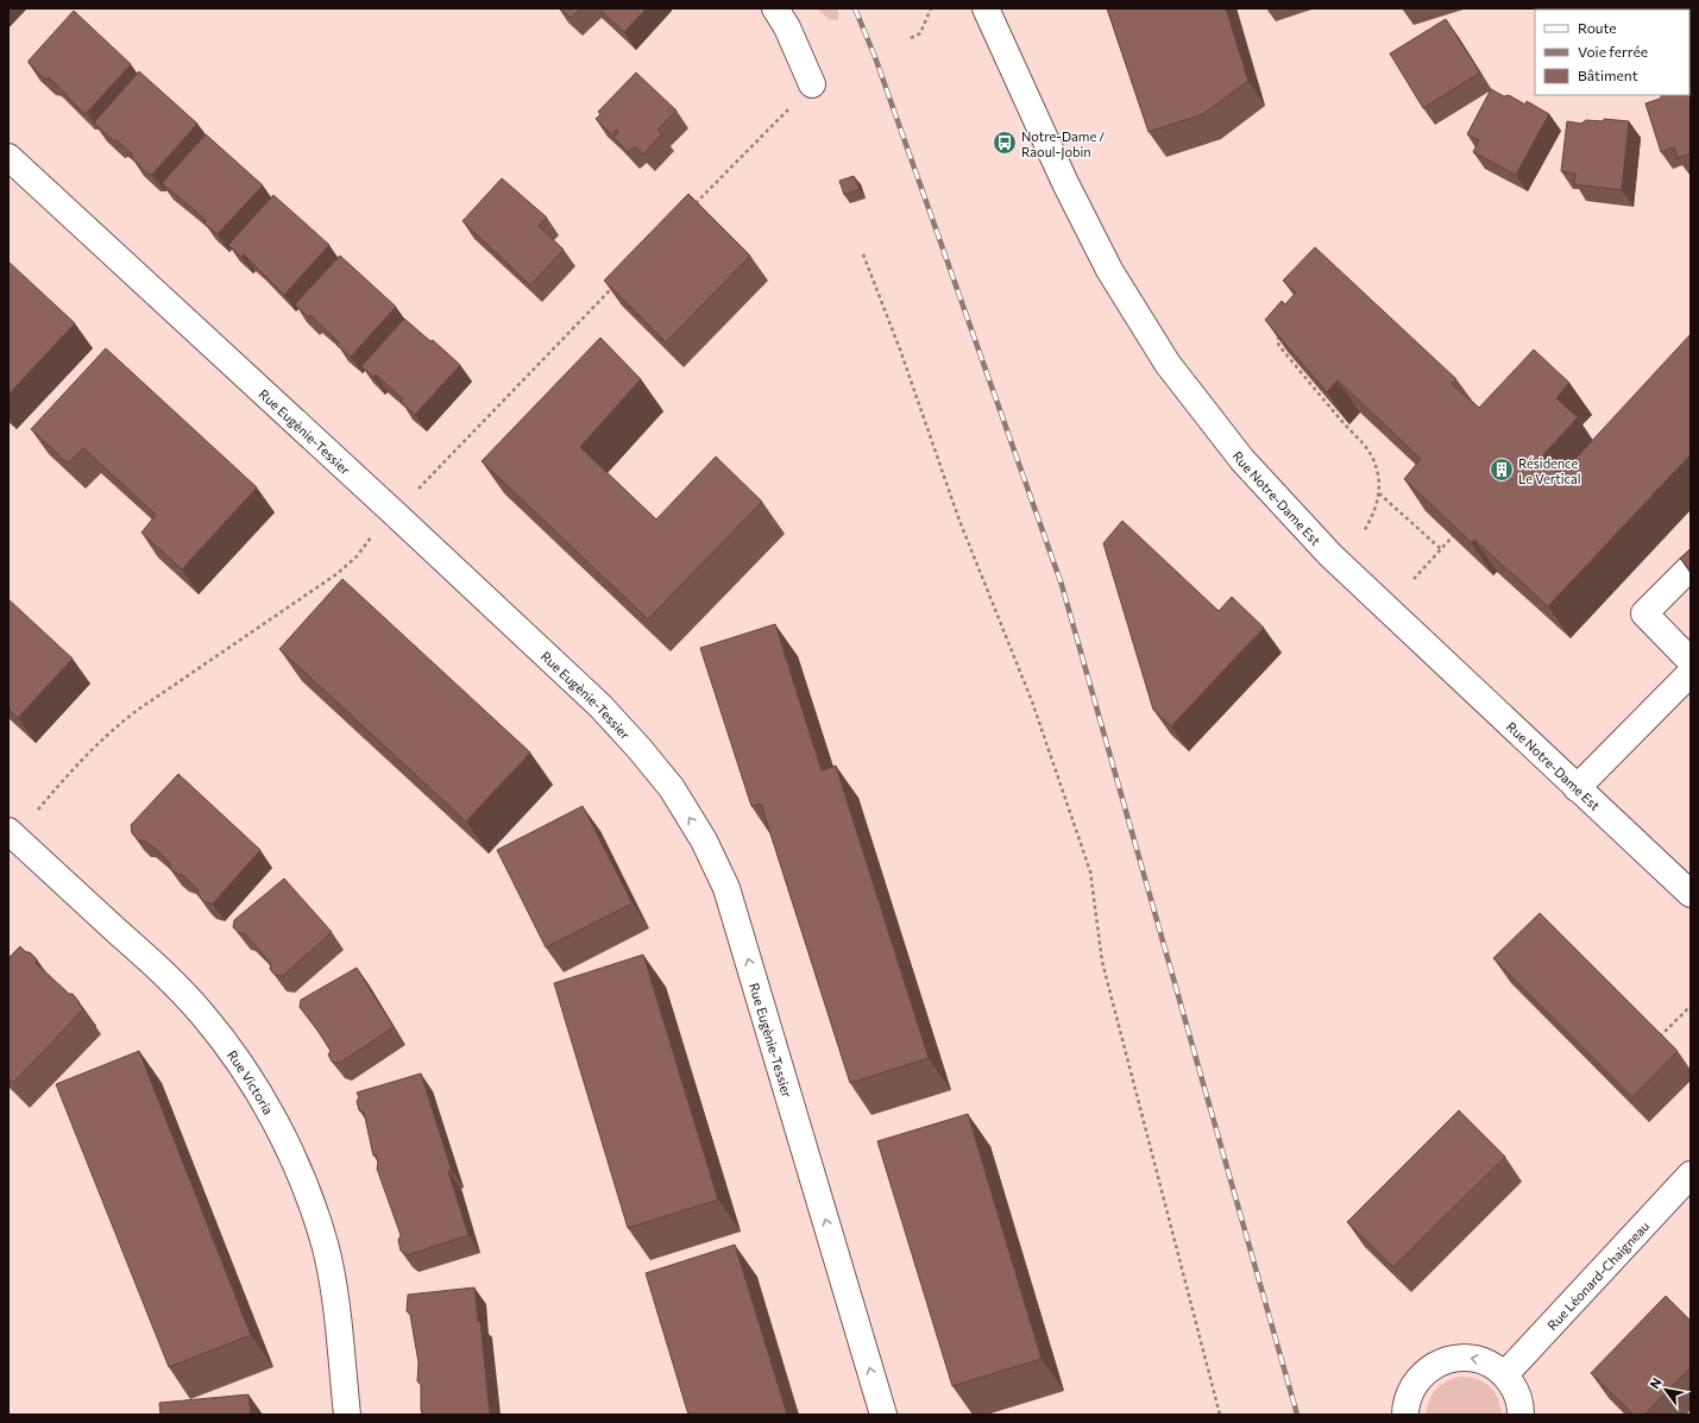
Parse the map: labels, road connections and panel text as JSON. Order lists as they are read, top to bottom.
{
  "streets": {
    "street": [
      "Rue Eugènie-Tessier",
      "Rue Notre-Dame Est",
      "Rue Victoria",
      "Rue Léonard-Chaigneau"
    ]
  },
  "one_way": ["Rue Eugènie-Tessier"],
  "places": {
    "bus stop": ["Notre-Dame / Raoul-Jobin"],
    "building": ["Résidence Le Vertical"]
  },
  "legend": ["Route", "Voie ferrée", "Bâtiment"],
  "north": "top left"
}
